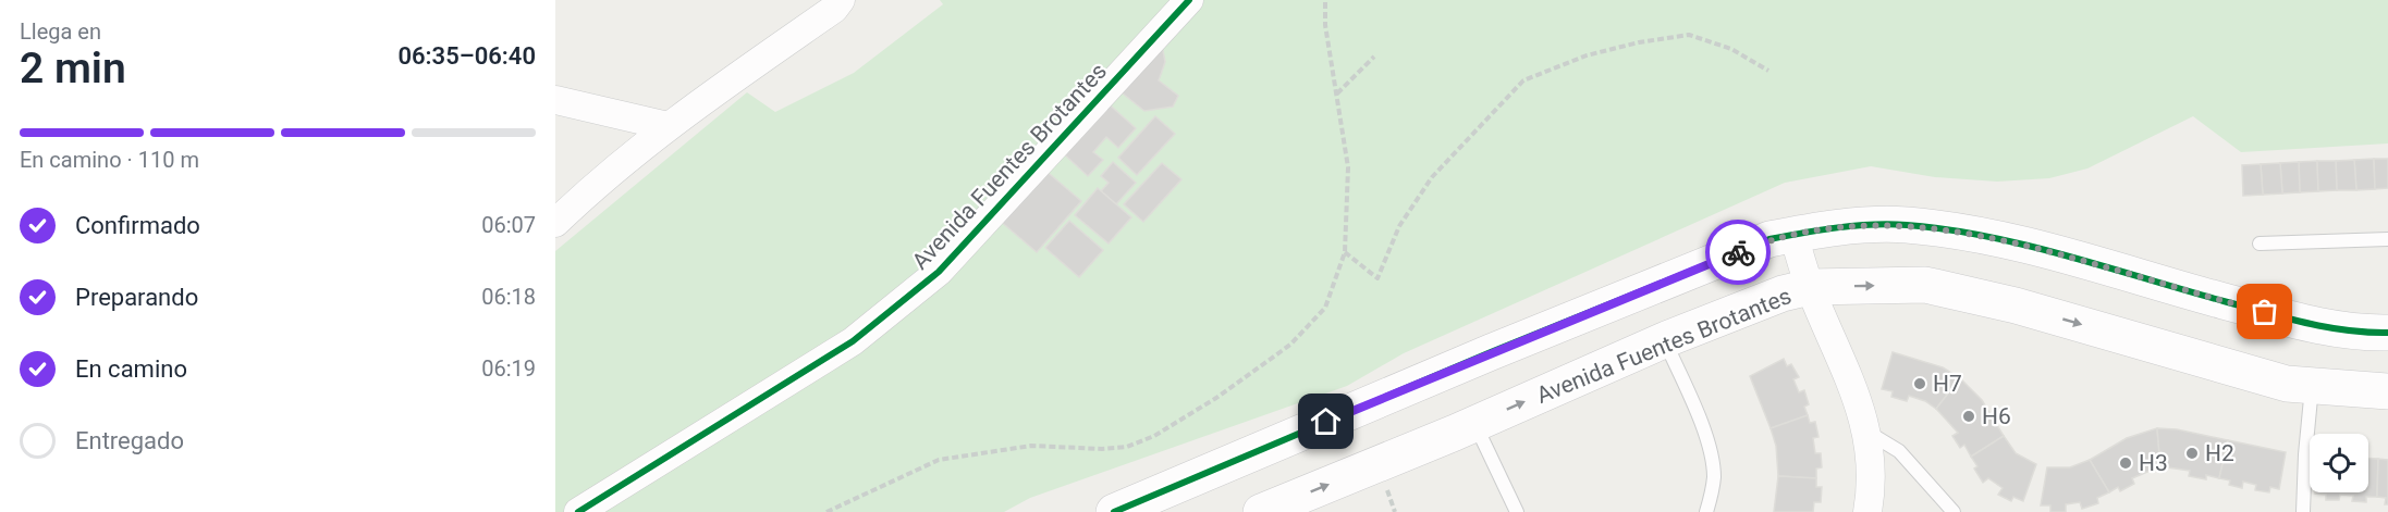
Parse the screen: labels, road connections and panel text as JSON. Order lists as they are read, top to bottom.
{
  "streets": {
    "street": ["Avenida Fuentes Brotantes"]
  },
  "places": [
    "H7",
    "H6",
    "H2",
    "H3"
  ],
  "page": {
    "heading": ["2 min", "Llega en", "06:35–06:40"],
    "bar": "En camino · 110 m",
    "list": [
      ["Confirmado", "06:07"],
      ["Preparando", "06:18"],
      ["En camino", "06:19"],
      "Entregado"
    ]
  }
}
